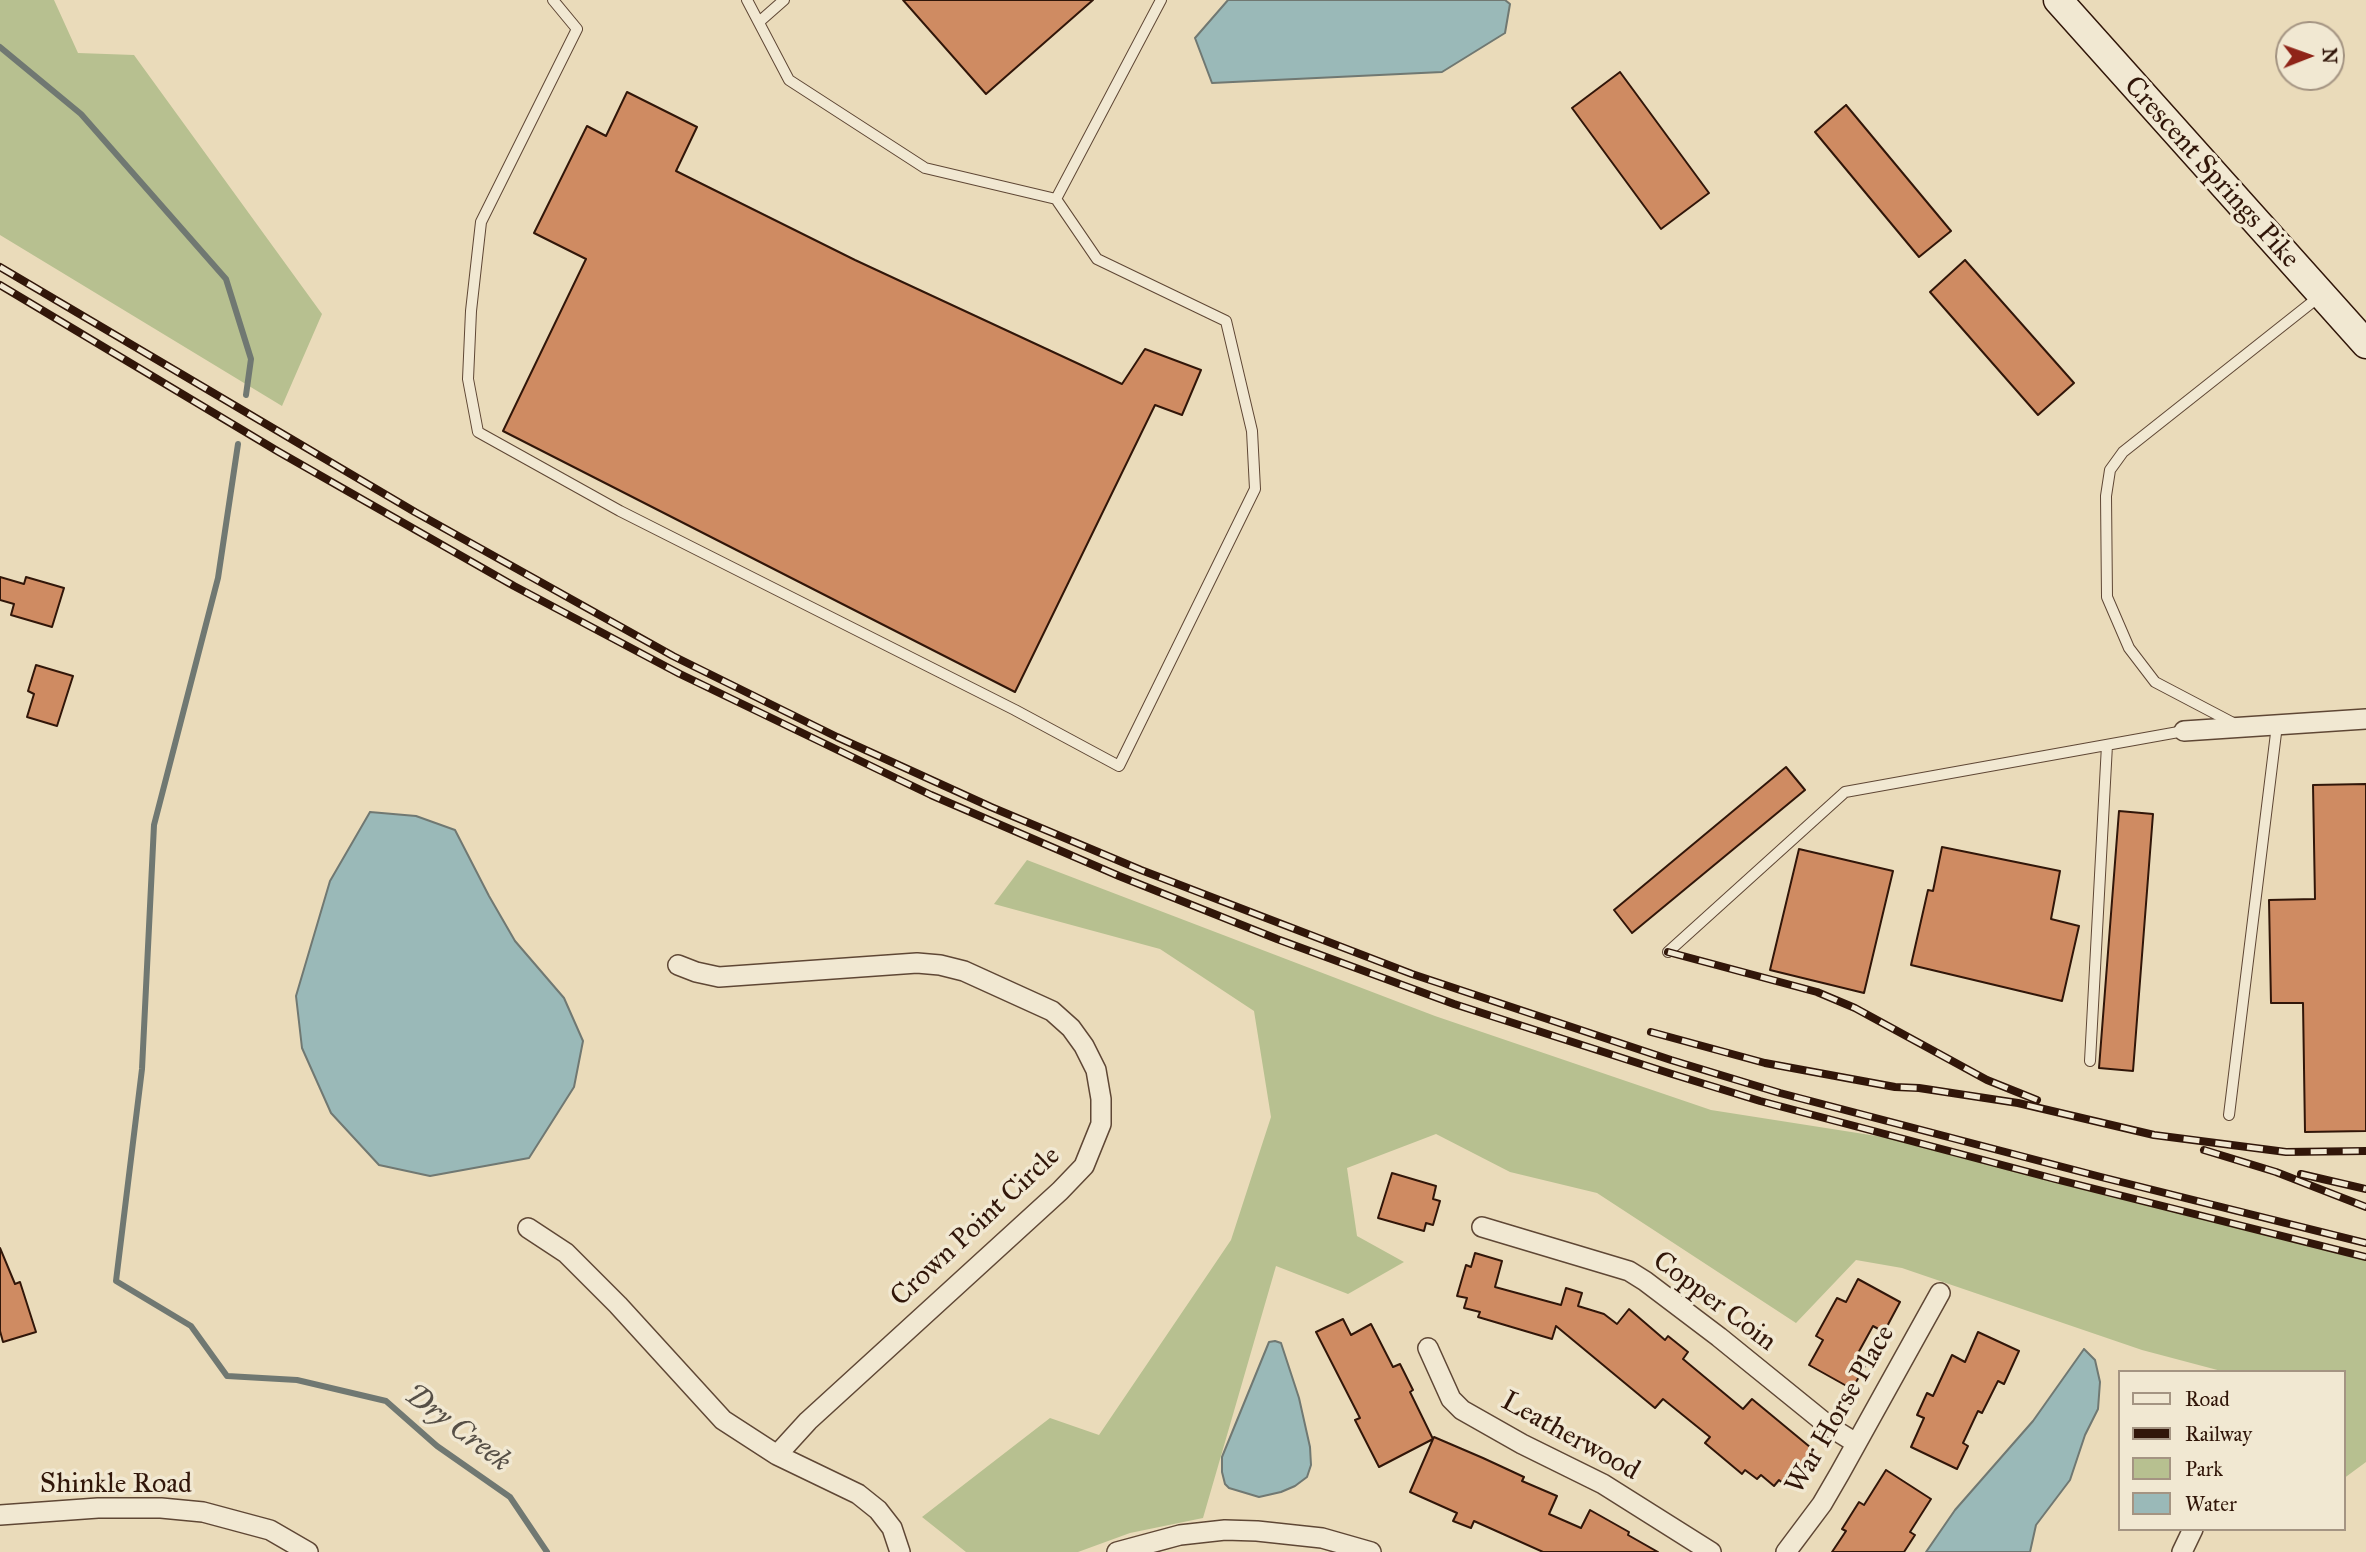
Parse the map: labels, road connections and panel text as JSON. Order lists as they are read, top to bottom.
{
  "streets": {
    "main road": ["Crescent Springs Pike"],
    "street": [
      "Crown Point Circle",
      "Copper Coin",
      "War Horse Place",
      "Leatherwood",
      "Shinkle Road"
    ]
  },
  "crossings": [
    ["Copper Coin", "War Horse Place"]
  ],
  "water": ["Dry Creek"],
  "legend": [
    "Road",
    "Railway",
    "Park",
    "Water"
  ],
  "north": "right"
}
